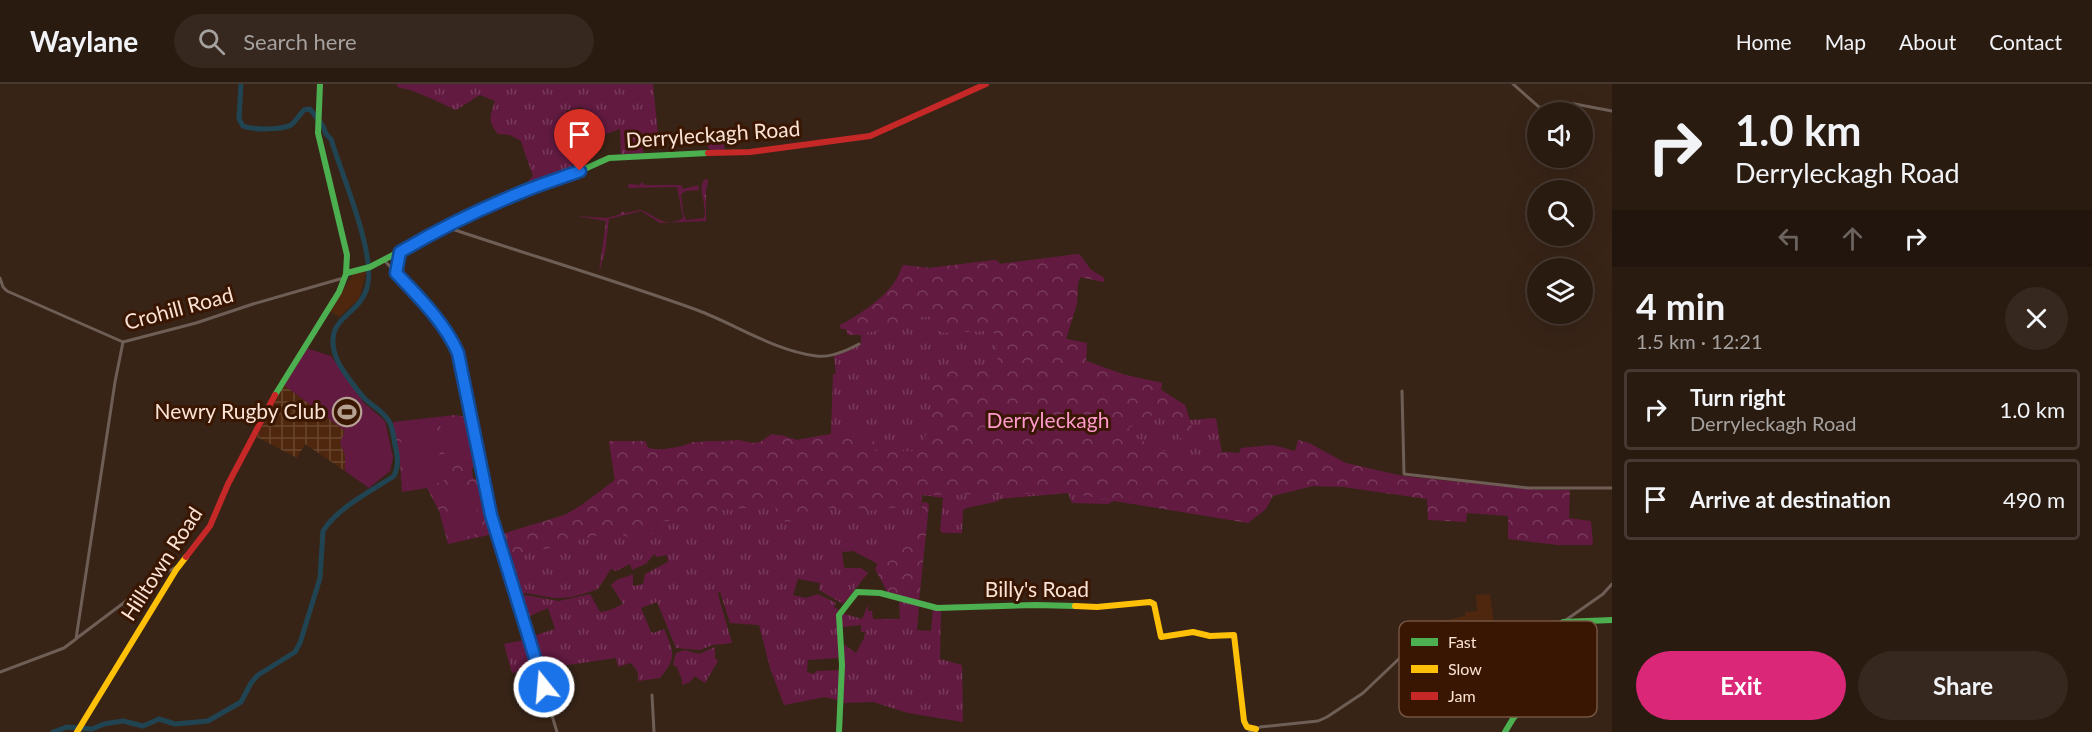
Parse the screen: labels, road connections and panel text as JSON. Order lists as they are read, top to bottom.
{
  "streets": {
    "street": [
      "Derryleckagh Road",
      "Crohill Road",
      "Hilltown Road",
      "Billy's Road"
    ]
  },
  "crossings": [
    ["Derryleckagh Road", "Crohill Road"],
    ["Derryleckagh Road", "Hilltown Road"],
    ["Crohill Road", "Hilltown Road"]
  ],
  "parks": ["Derryleckagh"],
  "places": {
    "sports": ["Newry Rugby Club"]
  },
  "legend": ["Fast", "Slow", "Jam"],
  "page": {
    "header": "Waylane",
    "search": "Search here",
    "nav": [
      "Home",
      "Map",
      "About",
      "Contact"
    ],
    "turn": ["1.0 km", "Derryleckagh Road"],
    "heading": ["4 min", "1.5 km · 12:21"],
    "list": [
      {
        "name": "Turn right",
        "note": "Derryleckagh Road",
        "value": "1.0 km"
      },
      {
        "name": "Arrive at destination",
        "value": "490 m"
      }
    ],
    "buttons": ["Exit", "Share"]
  }
}
